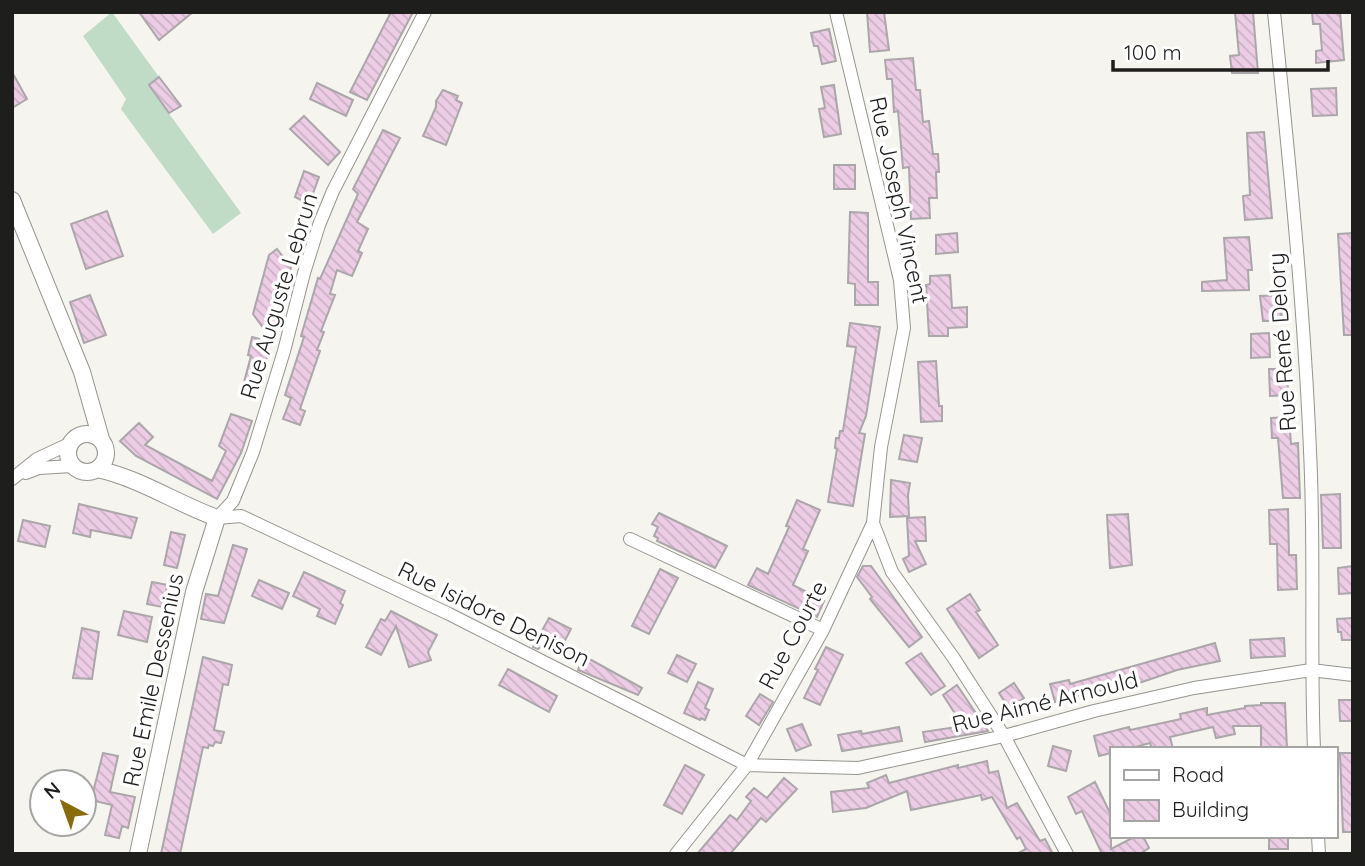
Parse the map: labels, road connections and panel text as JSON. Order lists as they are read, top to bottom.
{
  "streets": {
    "street": [
      "Rue Joseph Vincent",
      "Rue Auguste Lebrun",
      "Rue René Delory",
      "Rue Isidore Denison",
      "Rue Courte",
      "Rue Emile Dessenius",
      "Rue Aimé Arnould"
    ]
  },
  "crossings": [
    ["Rue Joseph Vincent", "Rue Courte"],
    ["Rue Joseph Vincent", "Rue Aimé Arnould"],
    ["Rue Auguste Lebrun", "Rue Isidore Denison"],
    ["Rue Auguste Lebrun", "Rue Emile Dessenius"],
    ["Rue René Delory", "Rue Aimé Arnould"],
    ["Rue Isidore Denison", "Rue Courte"],
    ["Rue Isidore Denison", "Rue Emile Dessenius"],
    ["Rue Isidore Denison", "Rue Aimé Arnould"],
    ["Rue Courte", "Rue Aimé Arnould"]
  ],
  "legend": ["Road", "Building"],
  "scale_bar": "100 m",
  "north": "top left"
}
